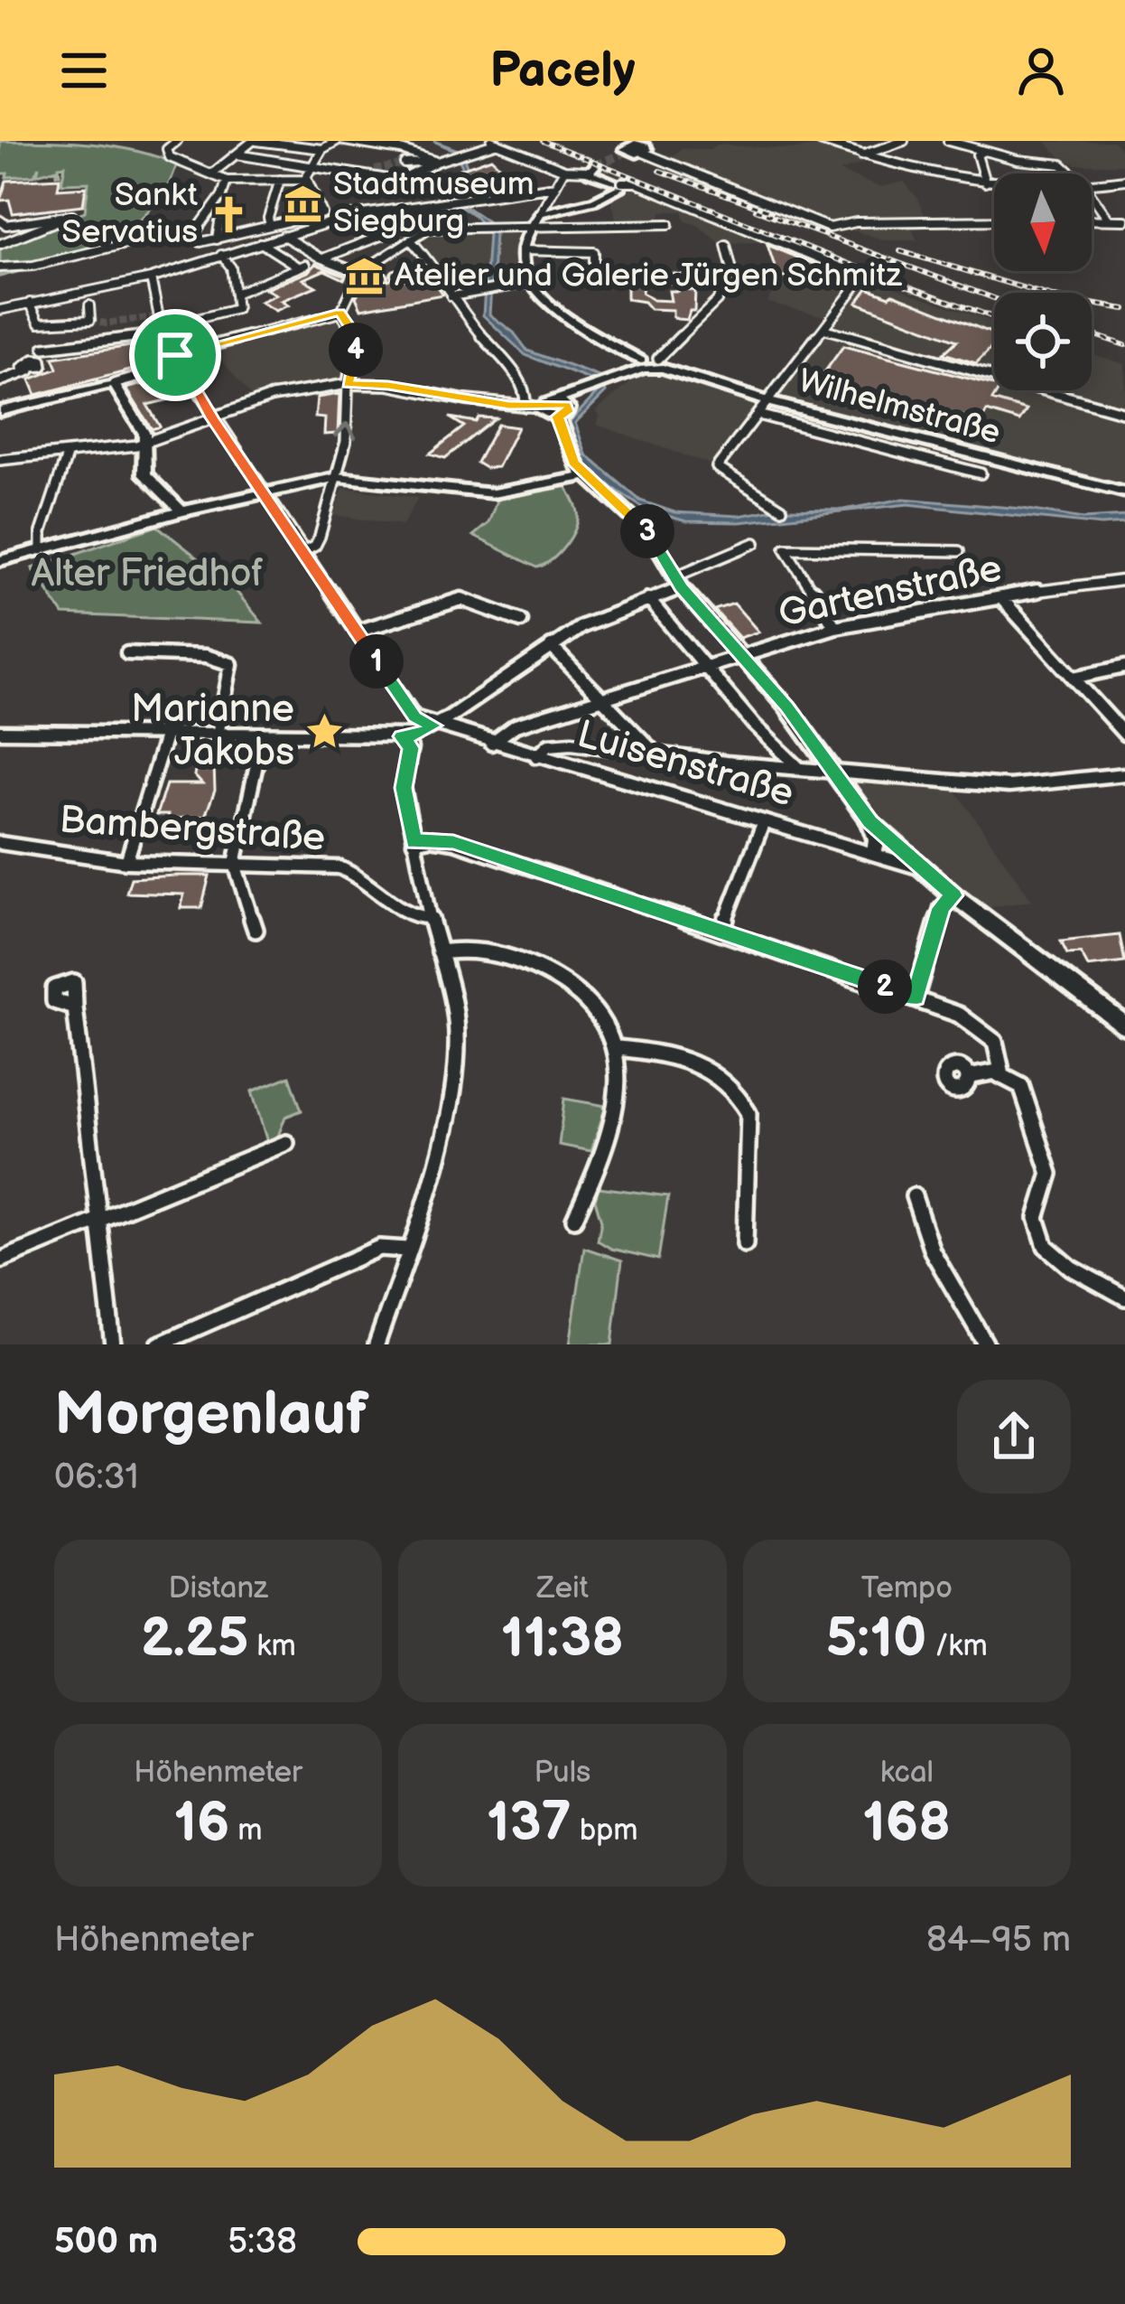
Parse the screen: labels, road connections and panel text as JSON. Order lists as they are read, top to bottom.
{
  "streets": {
    "main road": ["Wilhelmstraße", "Luisenstraße"],
    "street": ["Gartenstraße", "Bambergstraße"]
  },
  "crossings": [
    ["Gartenstraße", "Luisenstraße"]
  ],
  "parks": ["Alter Friedhof"],
  "places": {
    "museum": ["Stadtmuseum Siegburg", "Atelier und Galerie Jürgen Schmitz"],
    "church": ["Sankt Servatius"],
    "place": ["Marianne Jakobs"]
  },
  "north": "bottom",
  "page": {
    "header": "Pacely",
    "pins": [
      "4",
      "3",
      "1",
      "2"
    ],
    "heading": ["Morgenlauf", "06:31"],
    "stats": [
      ["Distanz", "2.25 km"],
      ["Zeit", "11:38"],
      ["Tempo", "5:10 /km"],
      ["Höhenmeter", "16 m"],
      ["Puls", "137 bpm"],
      ["kcal", "168"]
    ],
    "chart": ["Höhenmeter", "84–95 m"],
    "list": [
      {
        "name": "500 m",
        "note": "5:38"
      }
    ]
  }
}
